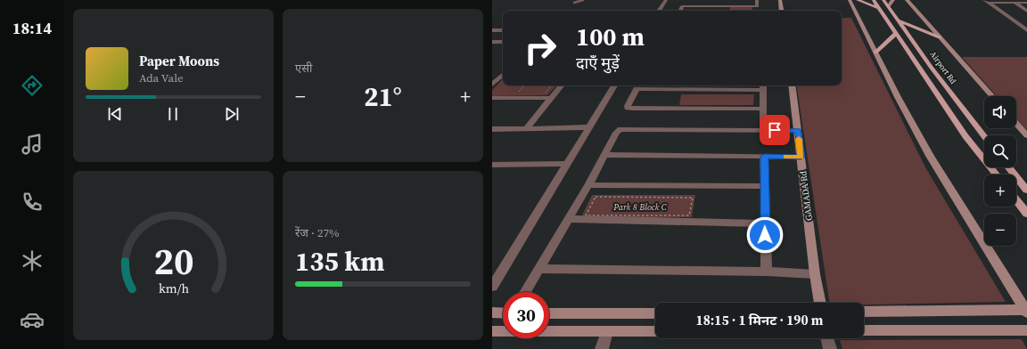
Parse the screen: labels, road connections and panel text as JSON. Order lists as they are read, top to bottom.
{
  "streets": {
    "main road": ["Airport Rd"],
    "street": ["GAMADA Rd"]
  },
  "parks": ["Park 8 Block C"],
  "page": {
    "tabs": "18:14",
    "tile": [
      "एसी",
      ["रेंज · 27%", "135 km"]
    ],
    "turn": ["100 m", "दाएँ मुड़ें"],
    "song": ["Paper Moons", "Ada Vale"],
    "heat": ["−", "21°", "+"],
    "map_buttons": ["+", "−"],
    "limit": "30",
    "trip": "18:15 · 1 मिनट · 190 m",
    "gauge": ["20", "km/h"]
  }
}
